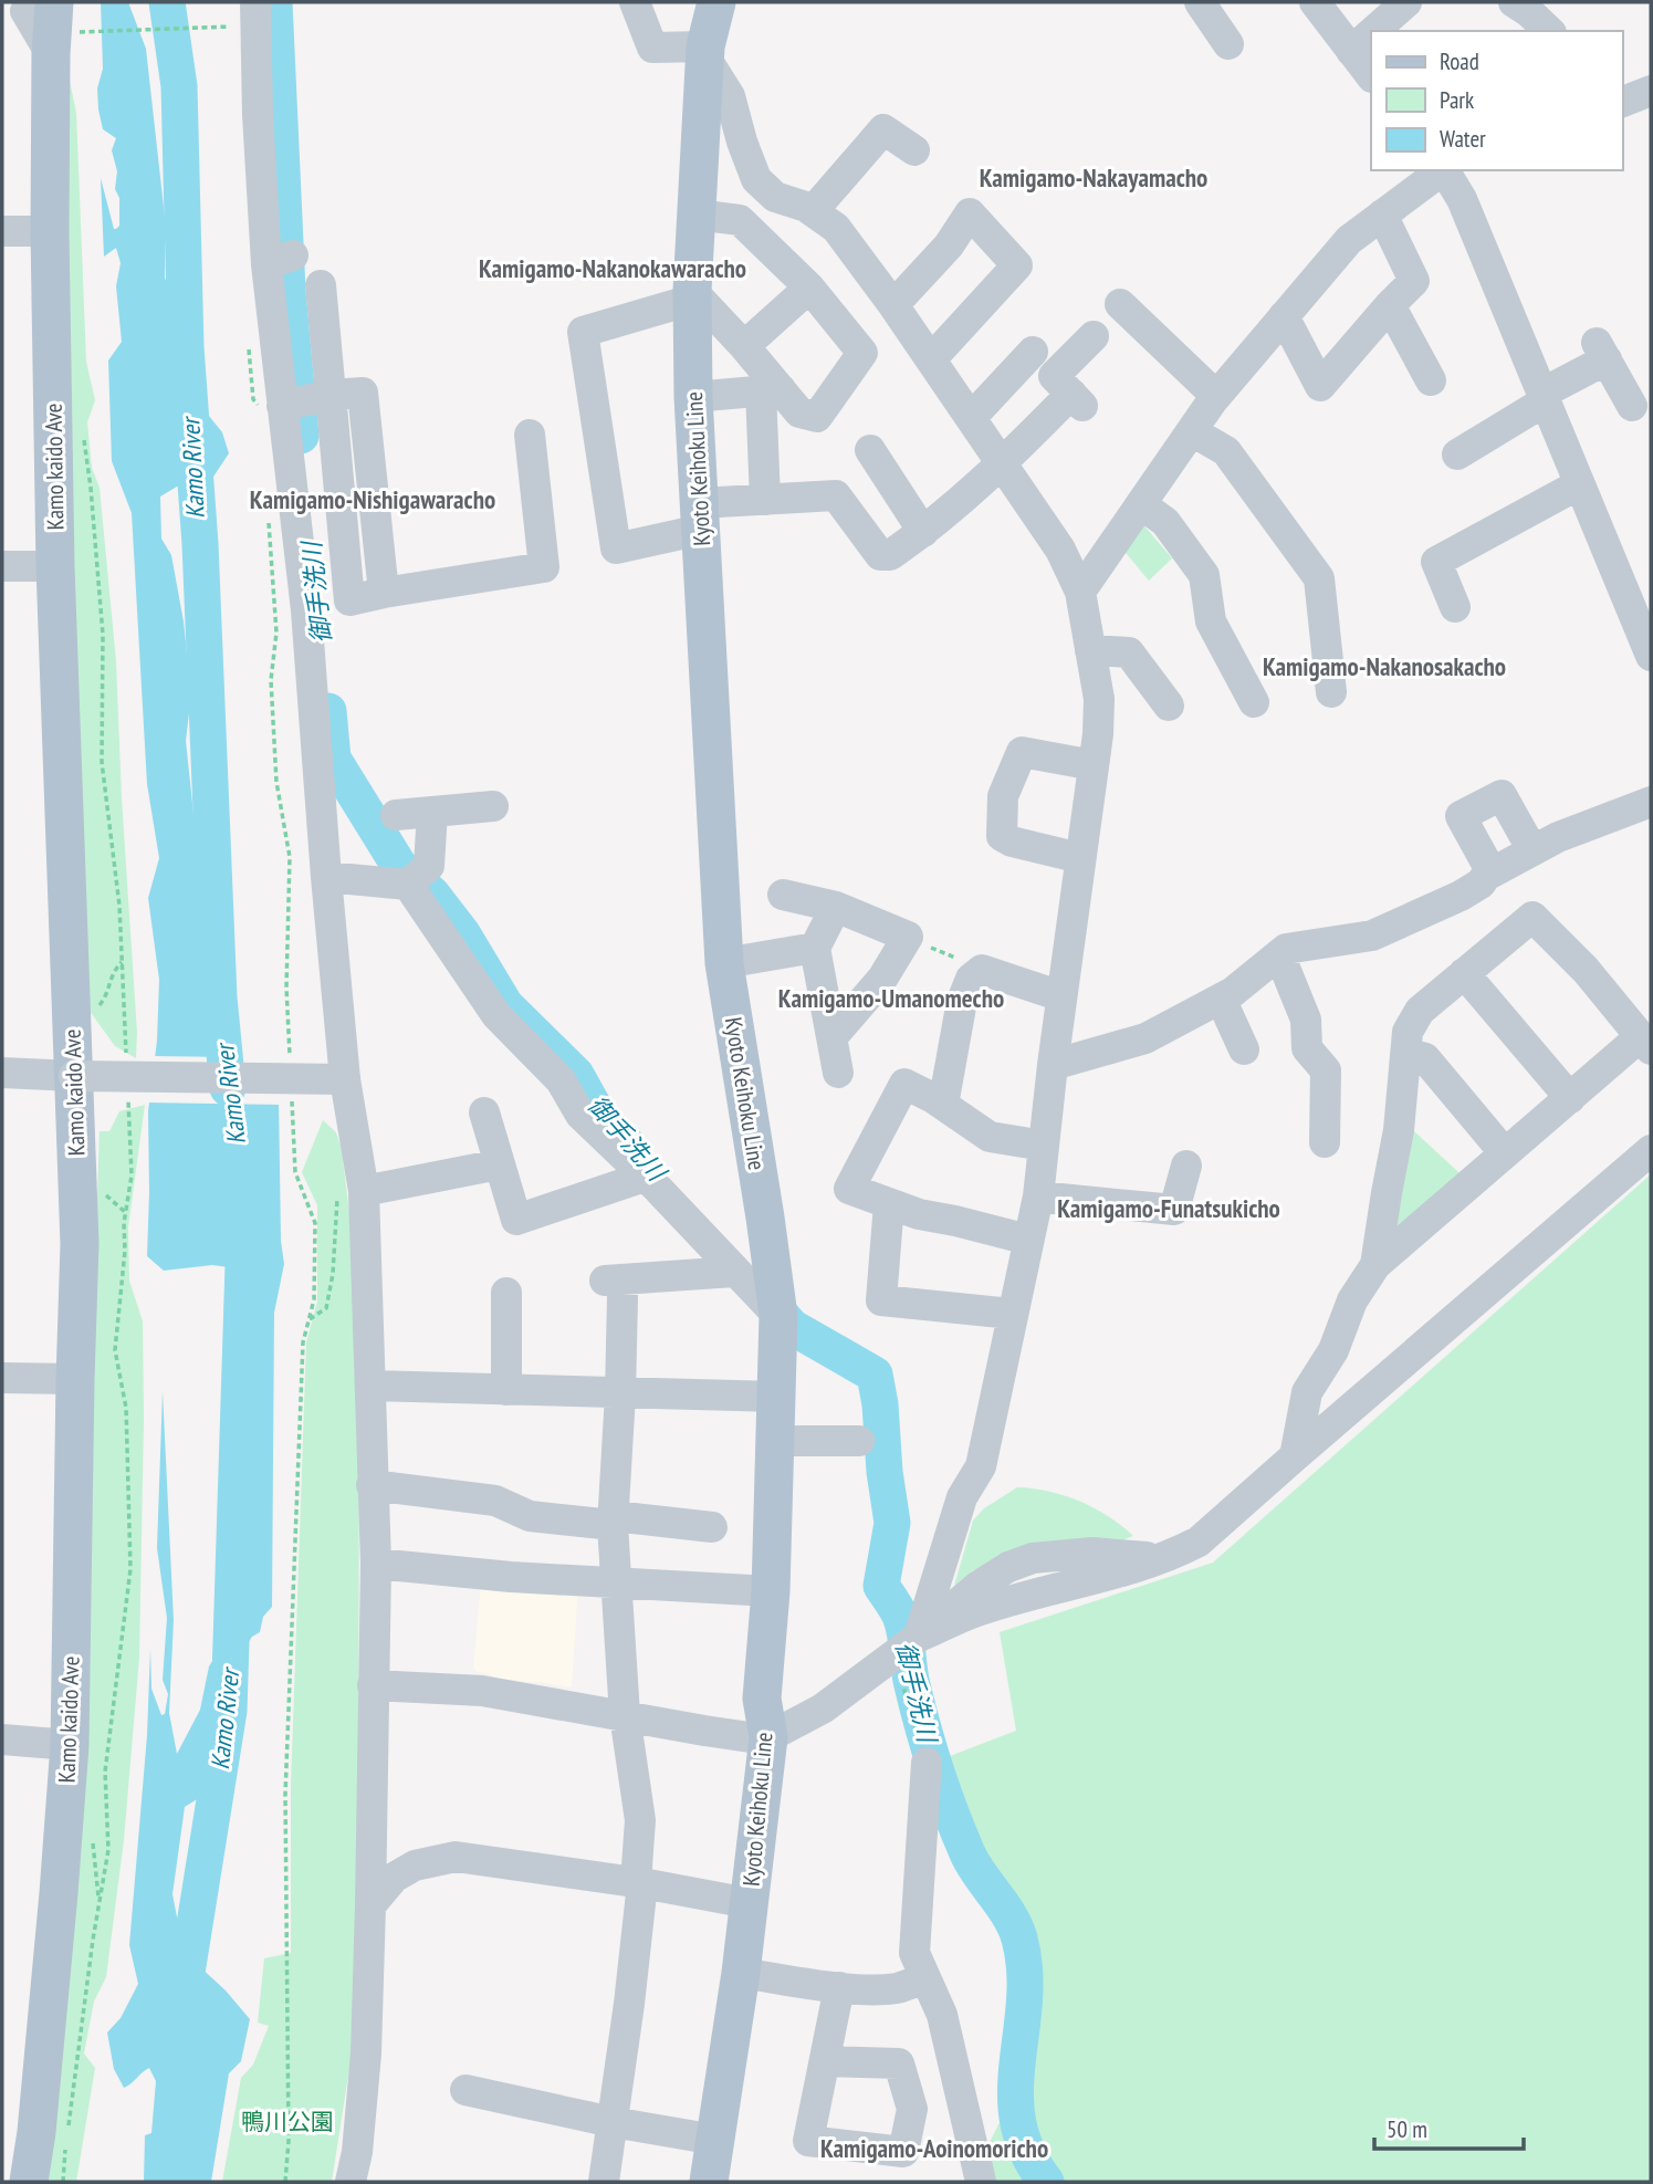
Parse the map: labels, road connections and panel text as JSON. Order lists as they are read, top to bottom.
{
  "streets": {
    "main road": ["Kamo kaido Ave", "Kyoto Keihoku Line"]
  },
  "districts": [
    "Kamigamo-Nakayamacho",
    "Kamigamo-Nakanokawaracho",
    "Kamigamo-Nishigawaracho",
    "Kamigamo-Nakanosakacho",
    "Kamigamo-Umanomecho",
    "Kamigamo-Funatsukicho",
    "Kamigamo-Aoinomoricho"
  ],
  "water": ["Kamo River", "御手洗川"],
  "parks": ["鴨川公園"],
  "legend": ["Road", "Park", "Water"],
  "scale_bar": "50 m"
}
